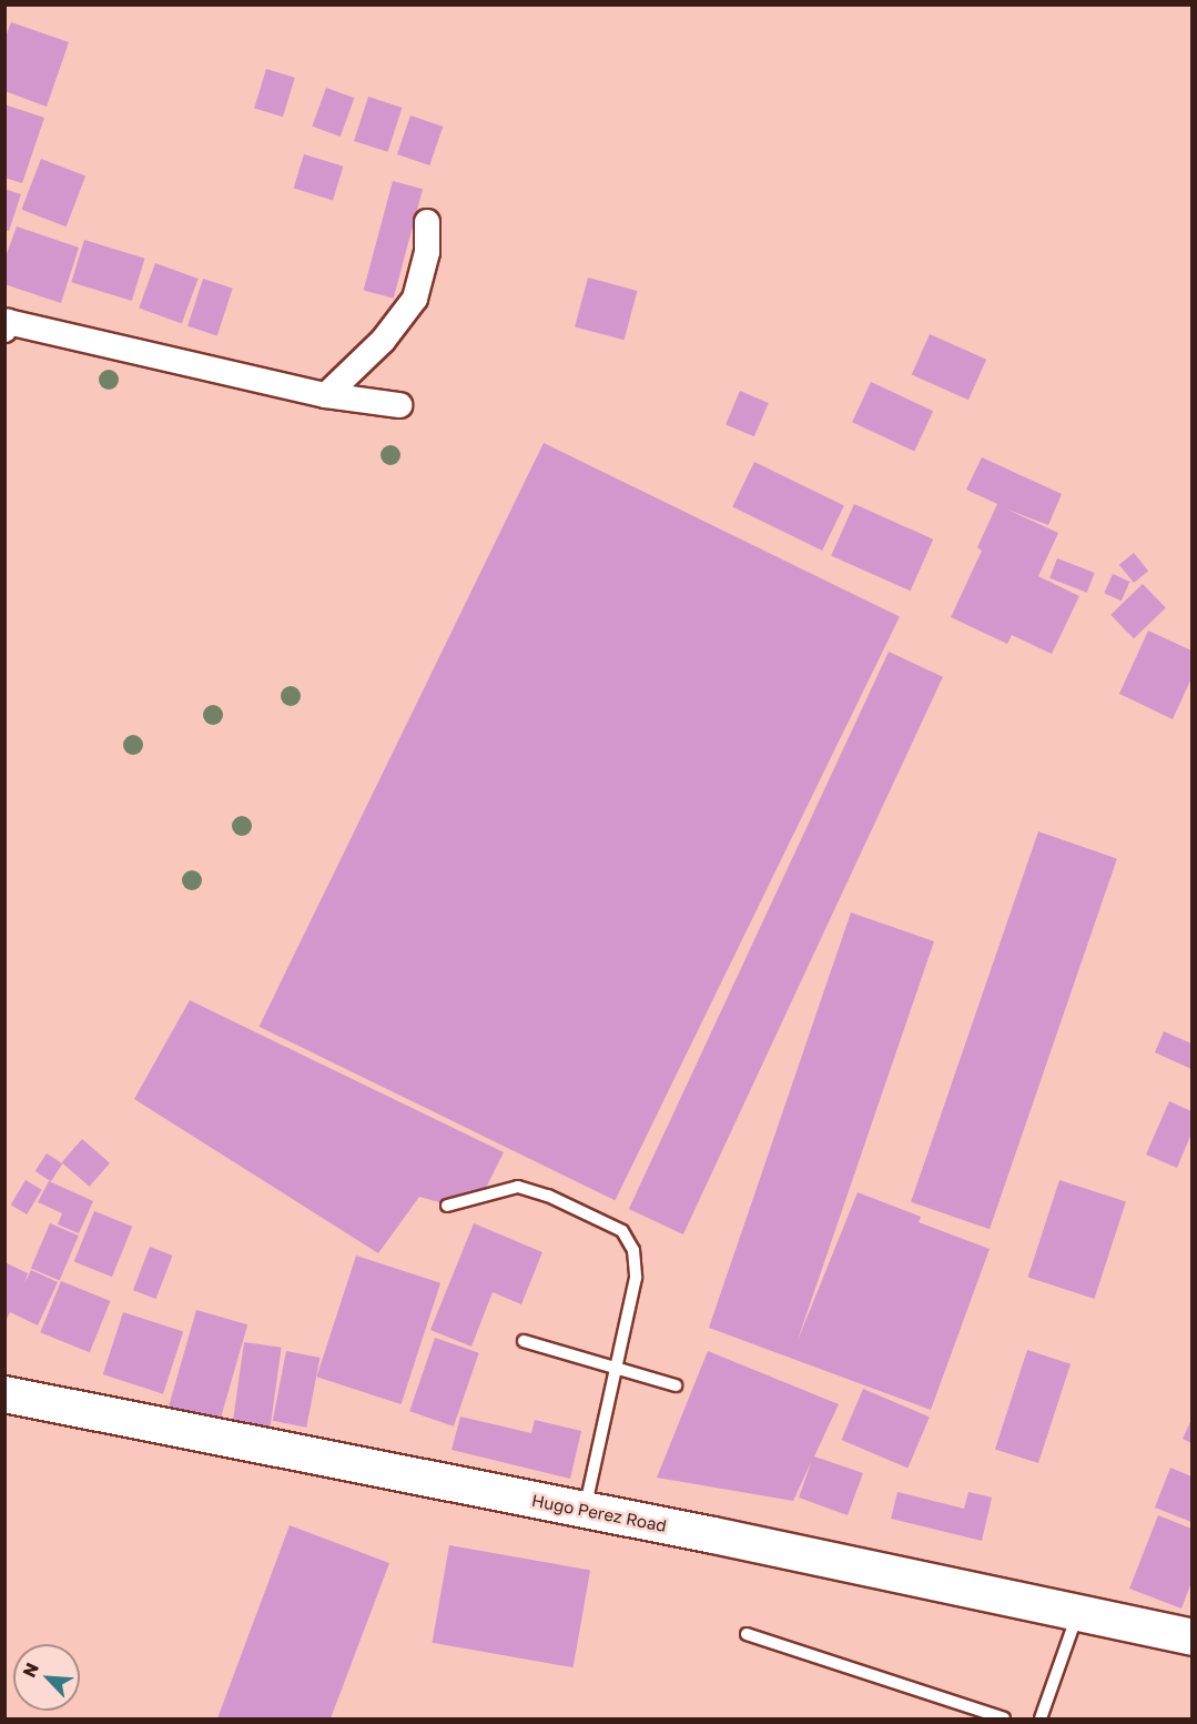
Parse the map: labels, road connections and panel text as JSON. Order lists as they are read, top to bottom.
{
  "streets": {
    "street": ["Hugo Perez Road"]
  },
  "north": "top left"
}
